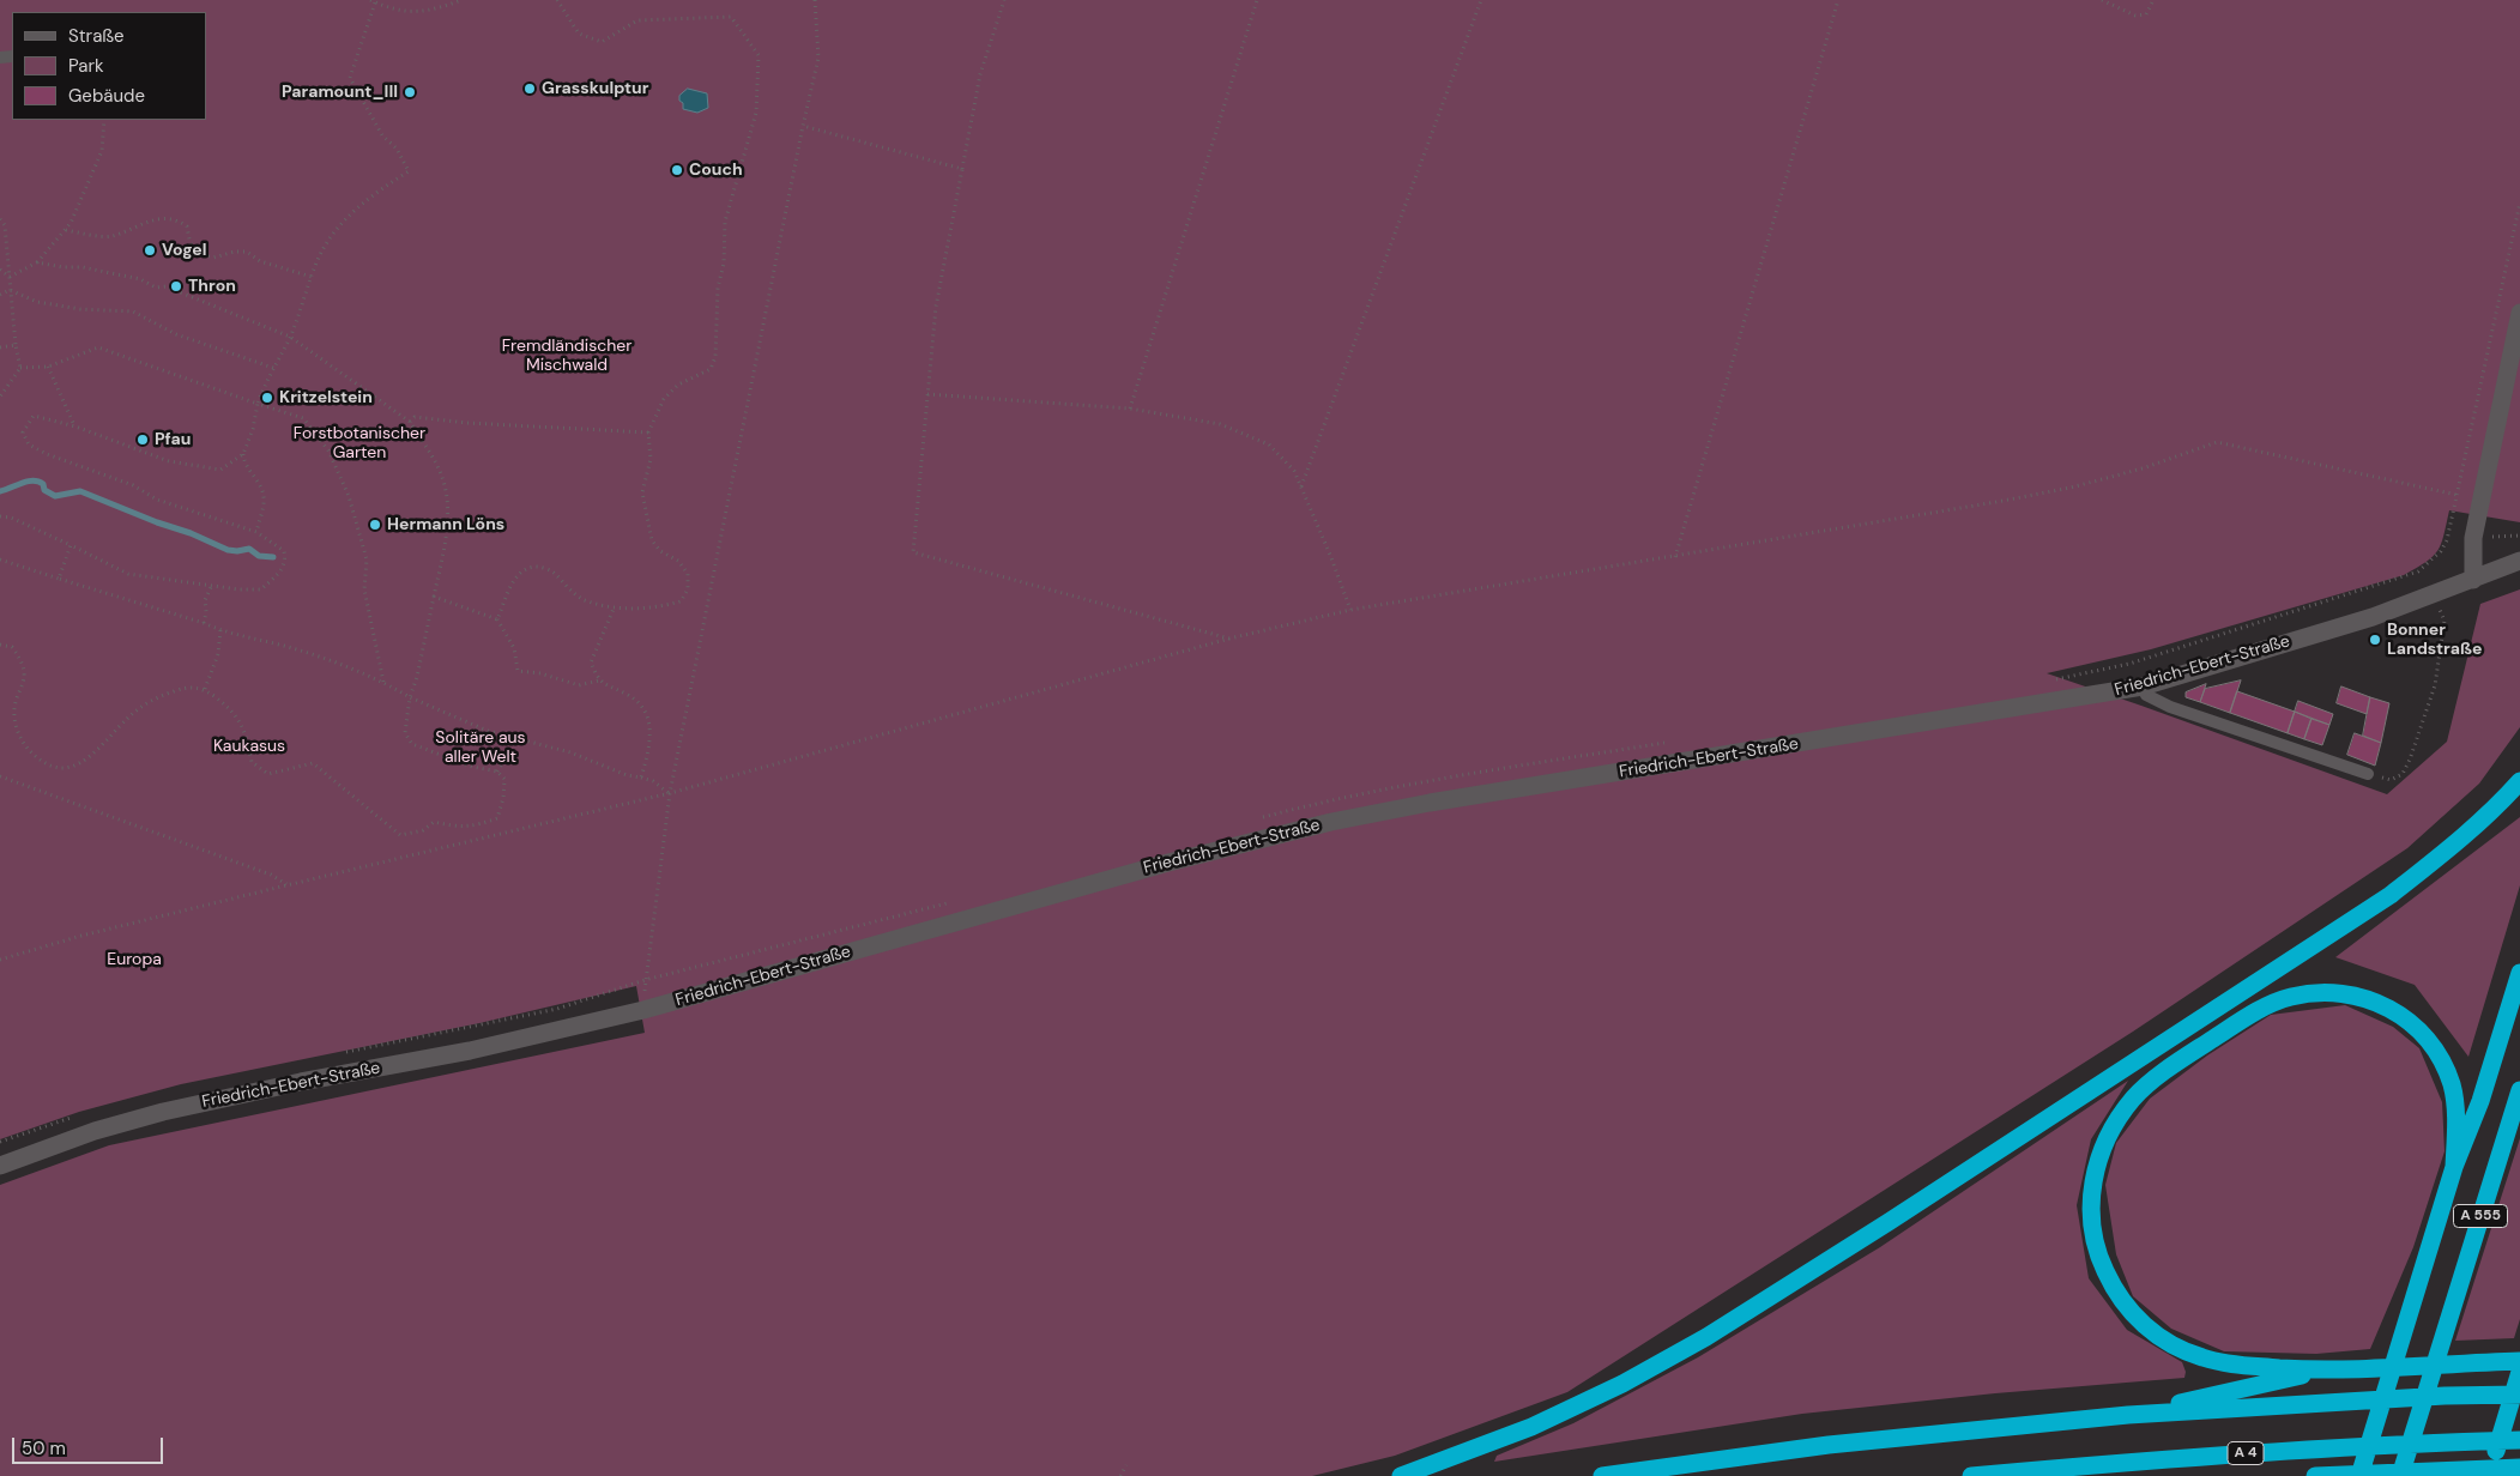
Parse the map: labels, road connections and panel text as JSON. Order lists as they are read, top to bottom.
{
  "streets": {
    "highway": ["A 555", "A 4"],
    "main road": ["Friedrich-Ebert-Straße"]
  },
  "parks": [
    "Fremdländischer Mischwald",
    "Forstbotanischer Garten",
    "Solitäre aus aller Welt",
    "Kaukasus",
    "Europa"
  ],
  "places": [
    "Grasskulptur",
    "Paramount_III",
    "Couch",
    "Vogel",
    "Thron",
    "Kritzelstein",
    "Pfau",
    "Hermann Löns",
    "Bonner Landstraße"
  ],
  "legend": ["Straße", "Park", "Gebäude"],
  "scale_bar": "50 m"
}
